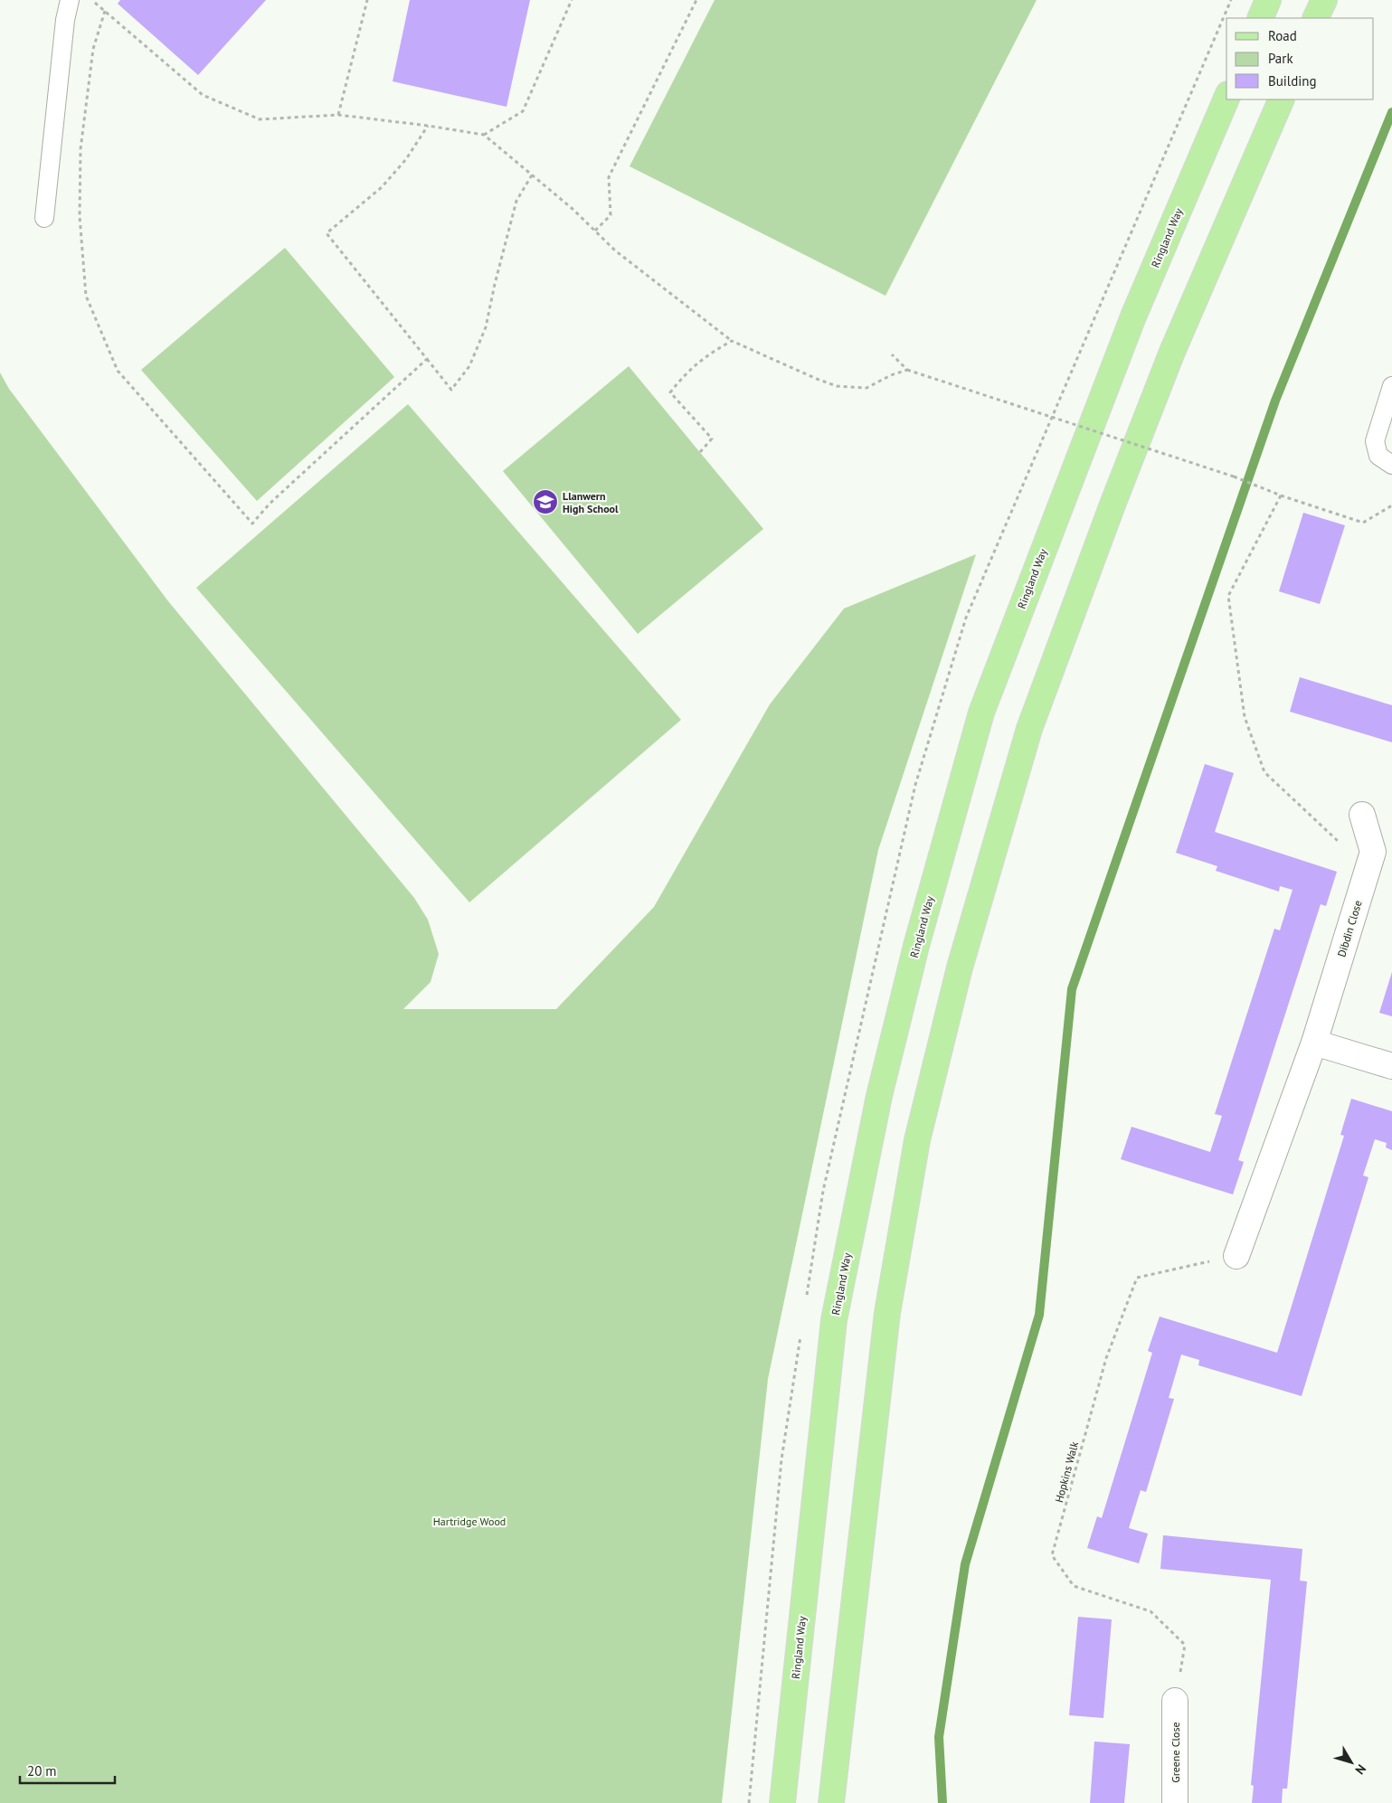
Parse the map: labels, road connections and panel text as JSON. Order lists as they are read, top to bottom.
{
  "streets": {
    "main road": ["Ringland Way"],
    "street": ["Dibdin Close", "Greene Close"],
    "path": ["Hopkins Walk"]
  },
  "crossings": [
    ["Dibdin Close", "Hopkins Walk"],
    ["Hopkins Walk", "Greene Close"]
  ],
  "parks": ["Hartridge Wood"],
  "places": {
    "school or university": ["Llanwern High School"]
  },
  "legend": ["Road", "Park", "Building"],
  "scale_bar": "20 m",
  "north": "bottom right"
}
